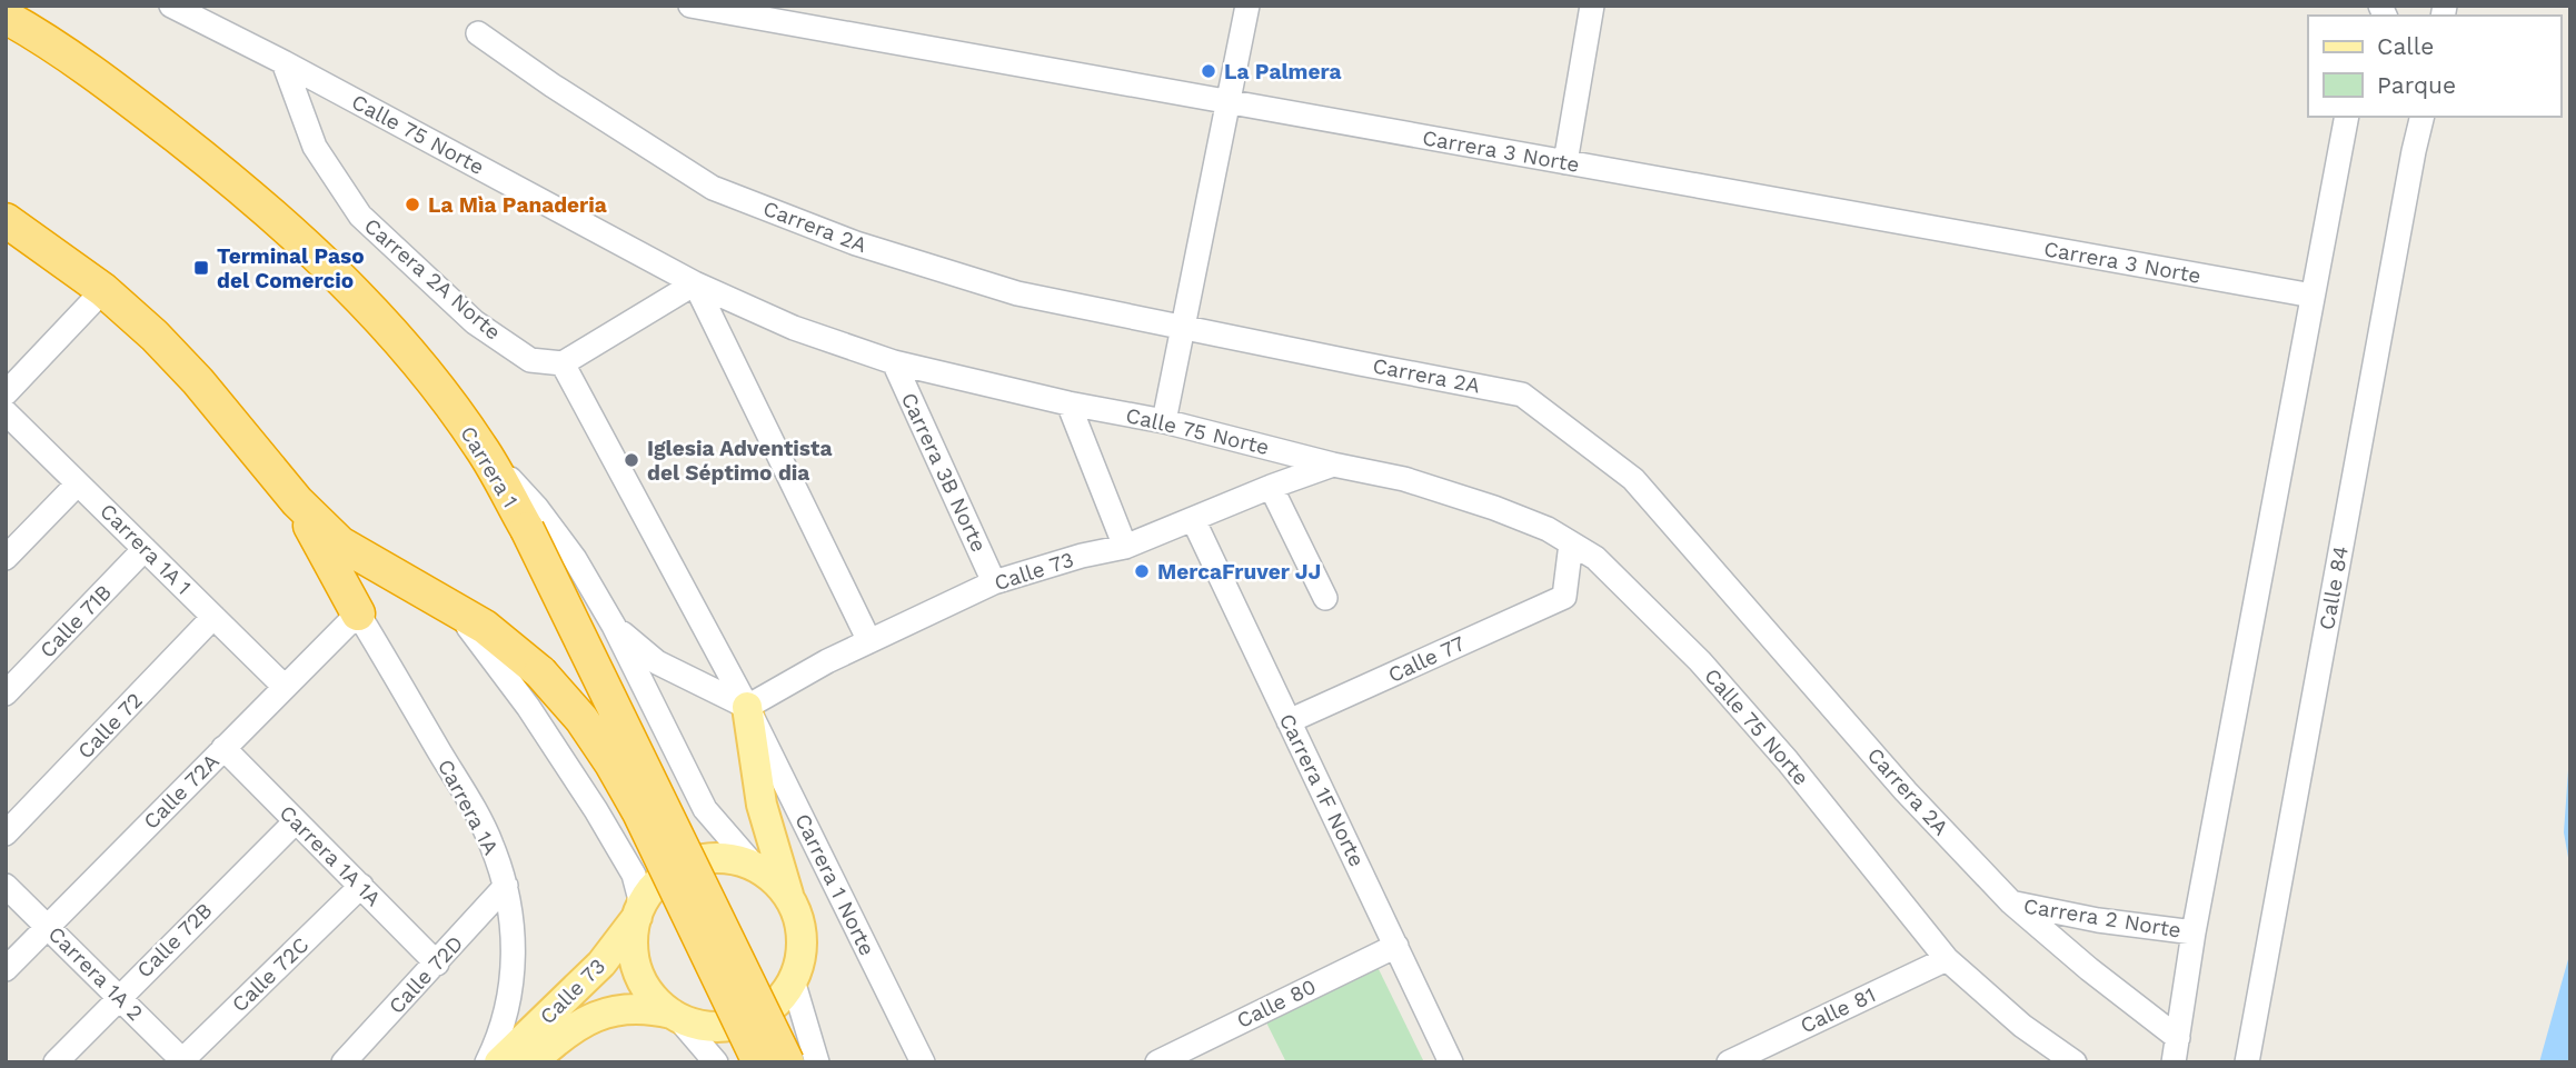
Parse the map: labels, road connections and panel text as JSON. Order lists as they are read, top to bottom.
{
  "streets": {
    "highway": ["Carrera 1"],
    "main road": ["Calle 73"],
    "street": [
      "Calle 75 Norte",
      "Carrera 3 Norte",
      "Carrera 2A",
      "Carrera 2A Norte",
      "Carrera 3B Norte",
      "Carrera 1A 1",
      "Calle 84",
      "Calle 71B",
      "Calle 77",
      "Calle 72",
      "Carrera 1F Norte",
      "Calle 72A",
      "Carrera 1A",
      "Carrera 1A 1A",
      "Carrera 1 Norte",
      "Carrera 2 Norte",
      "Calle 72B",
      "Carrera 1A 2",
      "Calle 72C",
      "Calle 72D",
      "Calle 80",
      "Calle 81"
    ]
  },
  "crossings": [
    ["Calle 75 Norte", "Carrera 2A Norte"],
    ["Calle 75 Norte", "Carrera 3B Norte"],
    ["Calle 75 Norte", "Calle 73"],
    ["Calle 75 Norte", "Calle 77"],
    ["Calle 75 Norte", "Calle 81"],
    ["Carrera 2A", "Carrera 2 Norte"],
    ["Carrera 3B Norte", "Calle 73"],
    ["Carrera 1A 1", "Calle 71B"],
    ["Carrera 1A 1", "Calle 72"],
    ["Carrera 1A 1", "Calle 72A"],
    ["Calle 73", "Carrera 1F Norte"],
    ["Calle 73", "Carrera 1 Norte"],
    ["Calle 77", "Carrera 1F Norte"],
    ["Carrera 1F Norte", "Calle 80"],
    ["Calle 72A", "Carrera 1A"],
    ["Calle 72A", "Carrera 1A 1A"],
    ["Calle 72A", "Carrera 1A 2"],
    ["Carrera 1A", "Calle 72D"],
    ["Carrera 1A 1A", "Calle 72B"],
    ["Carrera 1A 1A", "Calle 72C"],
    ["Carrera 1A 1A", "Calle 72D"],
    ["Calle 72B", "Carrera 1A 2"],
    ["Carrera 1A 2", "Calle 72C"]
  ],
  "places": {
    "other": [
      "La Palmera",
      "La Mìa Panaderia",
      "Iglesia Adventista del Séptimo dia",
      "MercaFruver JJ"
    ],
    "transit": ["Terminal Paso del Comercio"]
  },
  "legend": ["Calle", "Parque"]
}
